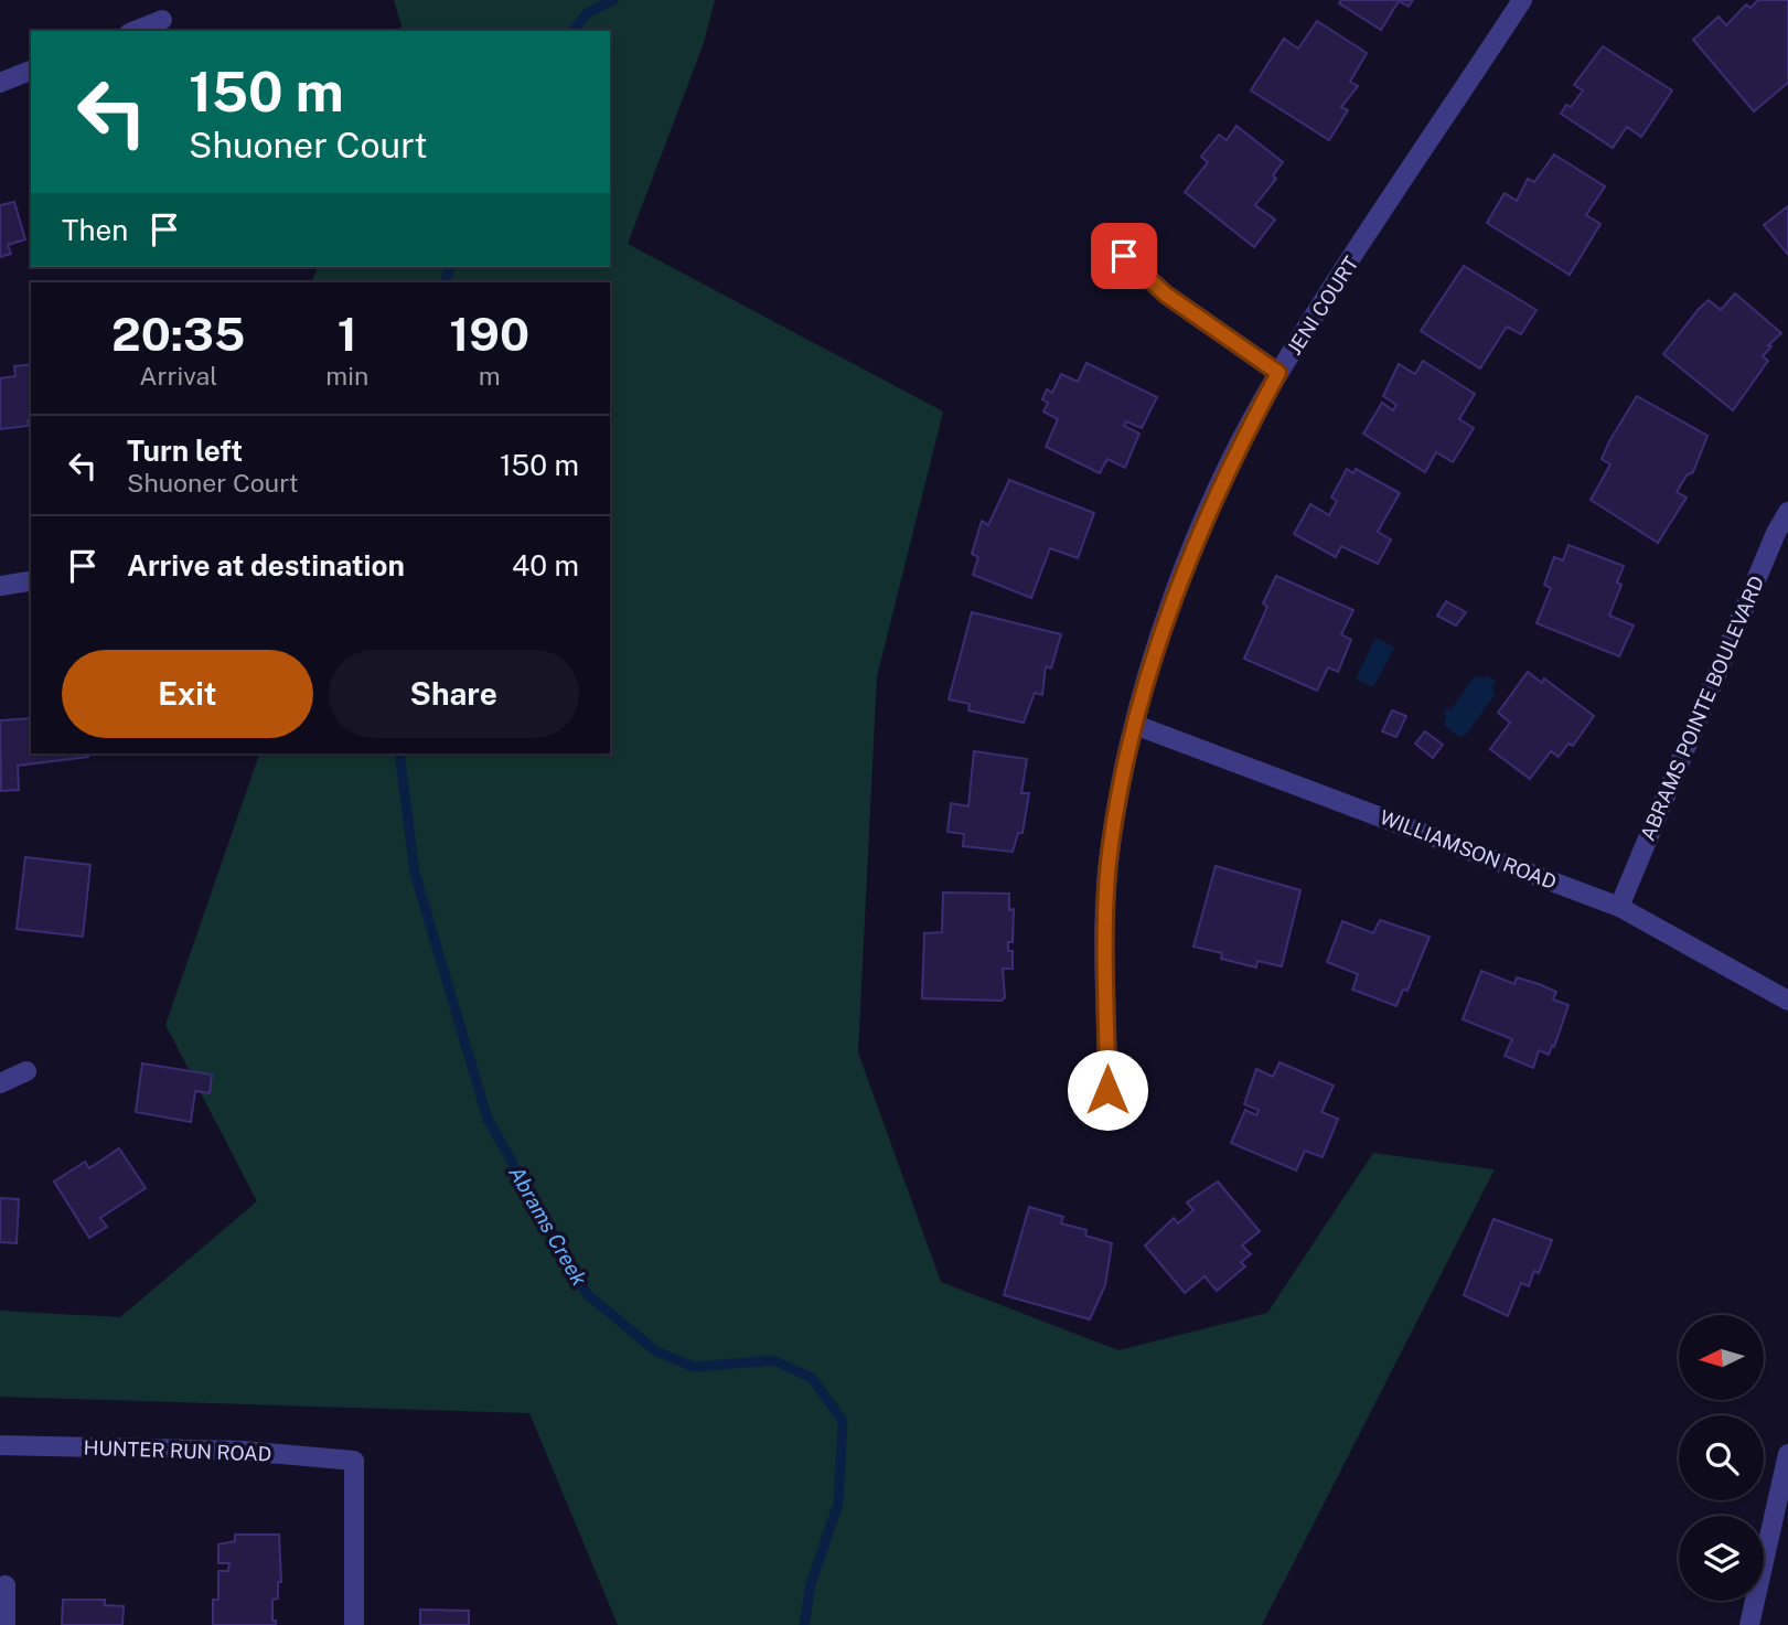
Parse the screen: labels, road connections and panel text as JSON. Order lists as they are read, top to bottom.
{
  "streets": {
    "street": [
      "JENI COURT",
      "ABRAMS POINTE BOULEVARD",
      "WILLIAMSON ROAD",
      "HUNTER RUN ROAD"
    ]
  },
  "crossings": [
    ["JENI COURT", "WILLIAMSON ROAD"],
    ["ABRAMS POINTE BOULEVARD", "WILLIAMSON ROAD"]
  ],
  "water": ["Abrams Creek"],
  "north": "left",
  "page": {
    "turn": ["150 m", "Shuoner Court"],
    "then": "Then",
    "eta": [
      "20:35",
      "Arrival",
      "1",
      "min",
      "190",
      "m"
    ],
    "list": [
      {
        "name": "Turn left",
        "note": "Shuoner Court",
        "value": "150 m"
      },
      {
        "name": "Arrive at destination",
        "value": "40 m"
      }
    ],
    "buttons": ["Exit", "Share"]
  }
}
